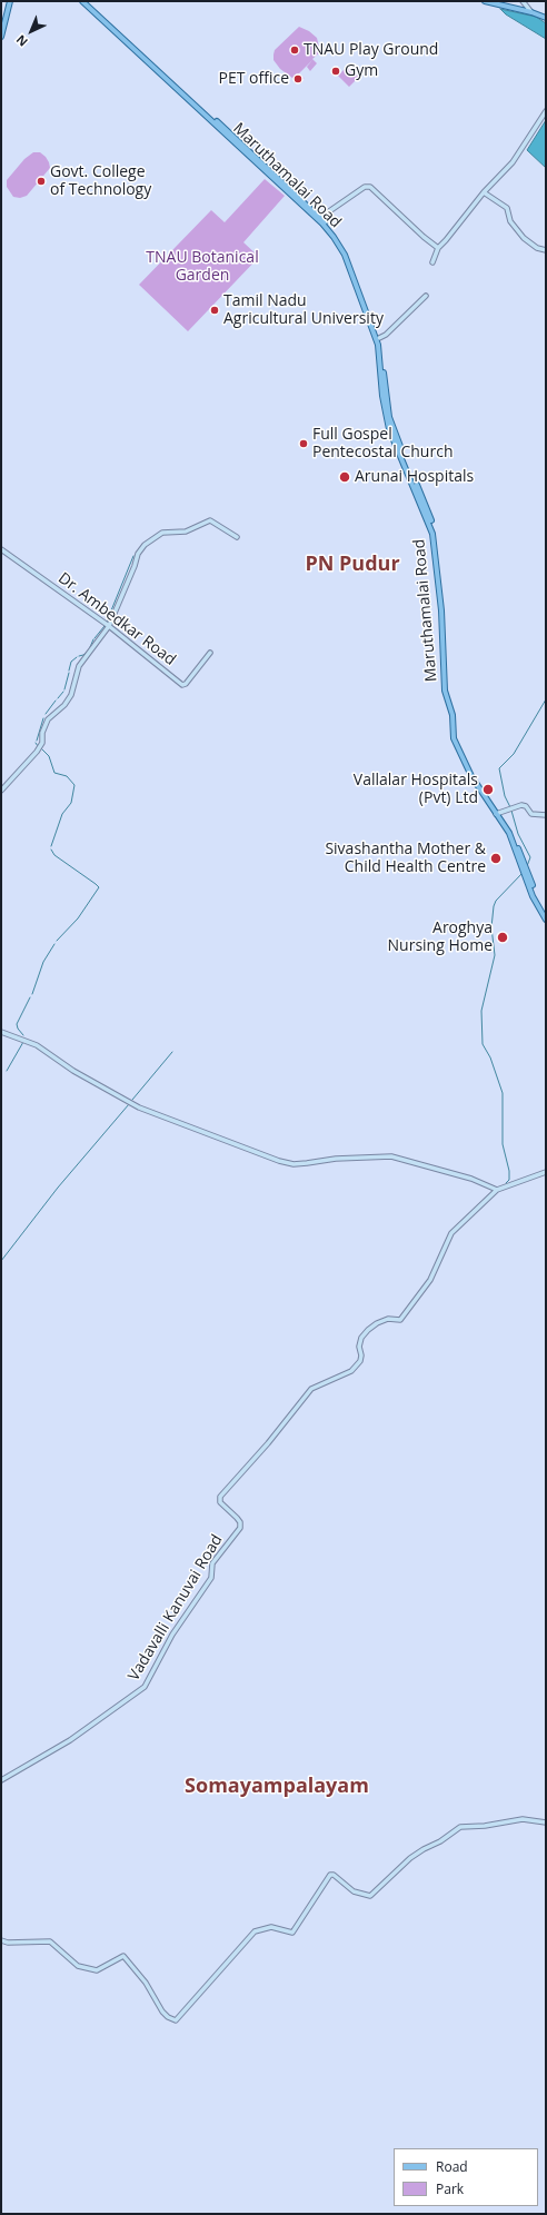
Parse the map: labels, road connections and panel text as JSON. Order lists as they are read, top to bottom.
{
  "streets": {
    "main road": ["Maruthamalai Road"],
    "street": ["Dr. Ambedkar Road", "Vadavalli Kanuvai Road"]
  },
  "districts": ["PN Pudur", "Somayampalayam"],
  "parks": ["TNAU Botanical Garden"],
  "places": [
    "TNAU Play Ground",
    "Gym",
    "PET office",
    "Govt. College of Technology",
    "Tamil Nadu Agricultural University",
    "Full Gospel Pentecostal Church",
    "Arunai Hospitals",
    "Vallalar Hospitals (Pvt) Ltd",
    "Sivashantha Mother & Child Health Centre",
    "Aroghya Nursing Home"
  ],
  "legend": ["Road", "Park"],
  "north": "bottom left"
}
